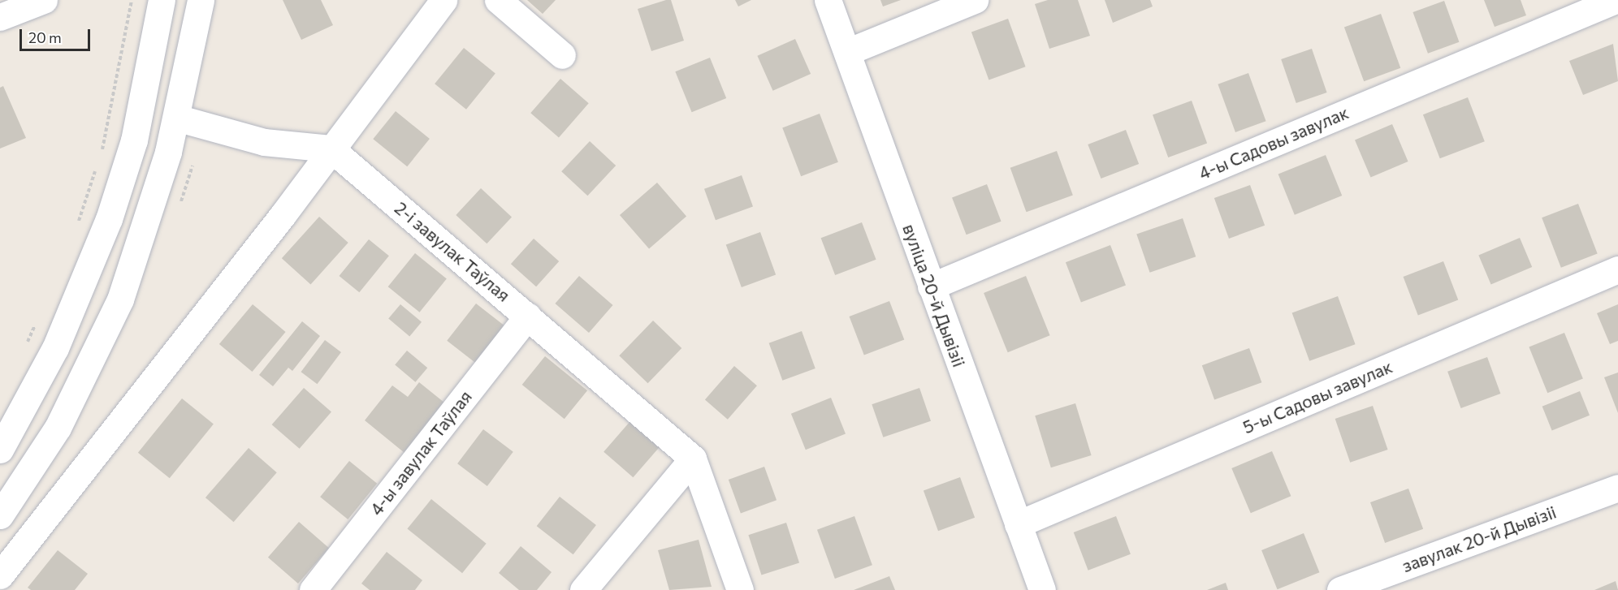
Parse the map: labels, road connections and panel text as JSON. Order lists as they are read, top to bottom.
{
  "streets": {
    "street": [
      "4-ы Садовы завулак",
      "2-і завулак Таўлая",
      "вуліца 20-й Дывізіі",
      "5-ы Садовы завулак",
      "4-ы завулак Таўлая",
      "завулак 20-й Дывізіі"
    ]
  },
  "crossings": [
    ["4-ы Садовы завулак", "вуліца 20-й Дывізіі"],
    ["2-і завулак Таўлая", "4-ы завулак Таўлая"],
    ["вуліца 20-й Дывізіі", "5-ы Садовы завулак"]
  ],
  "scale_bar": "20 m"
}
